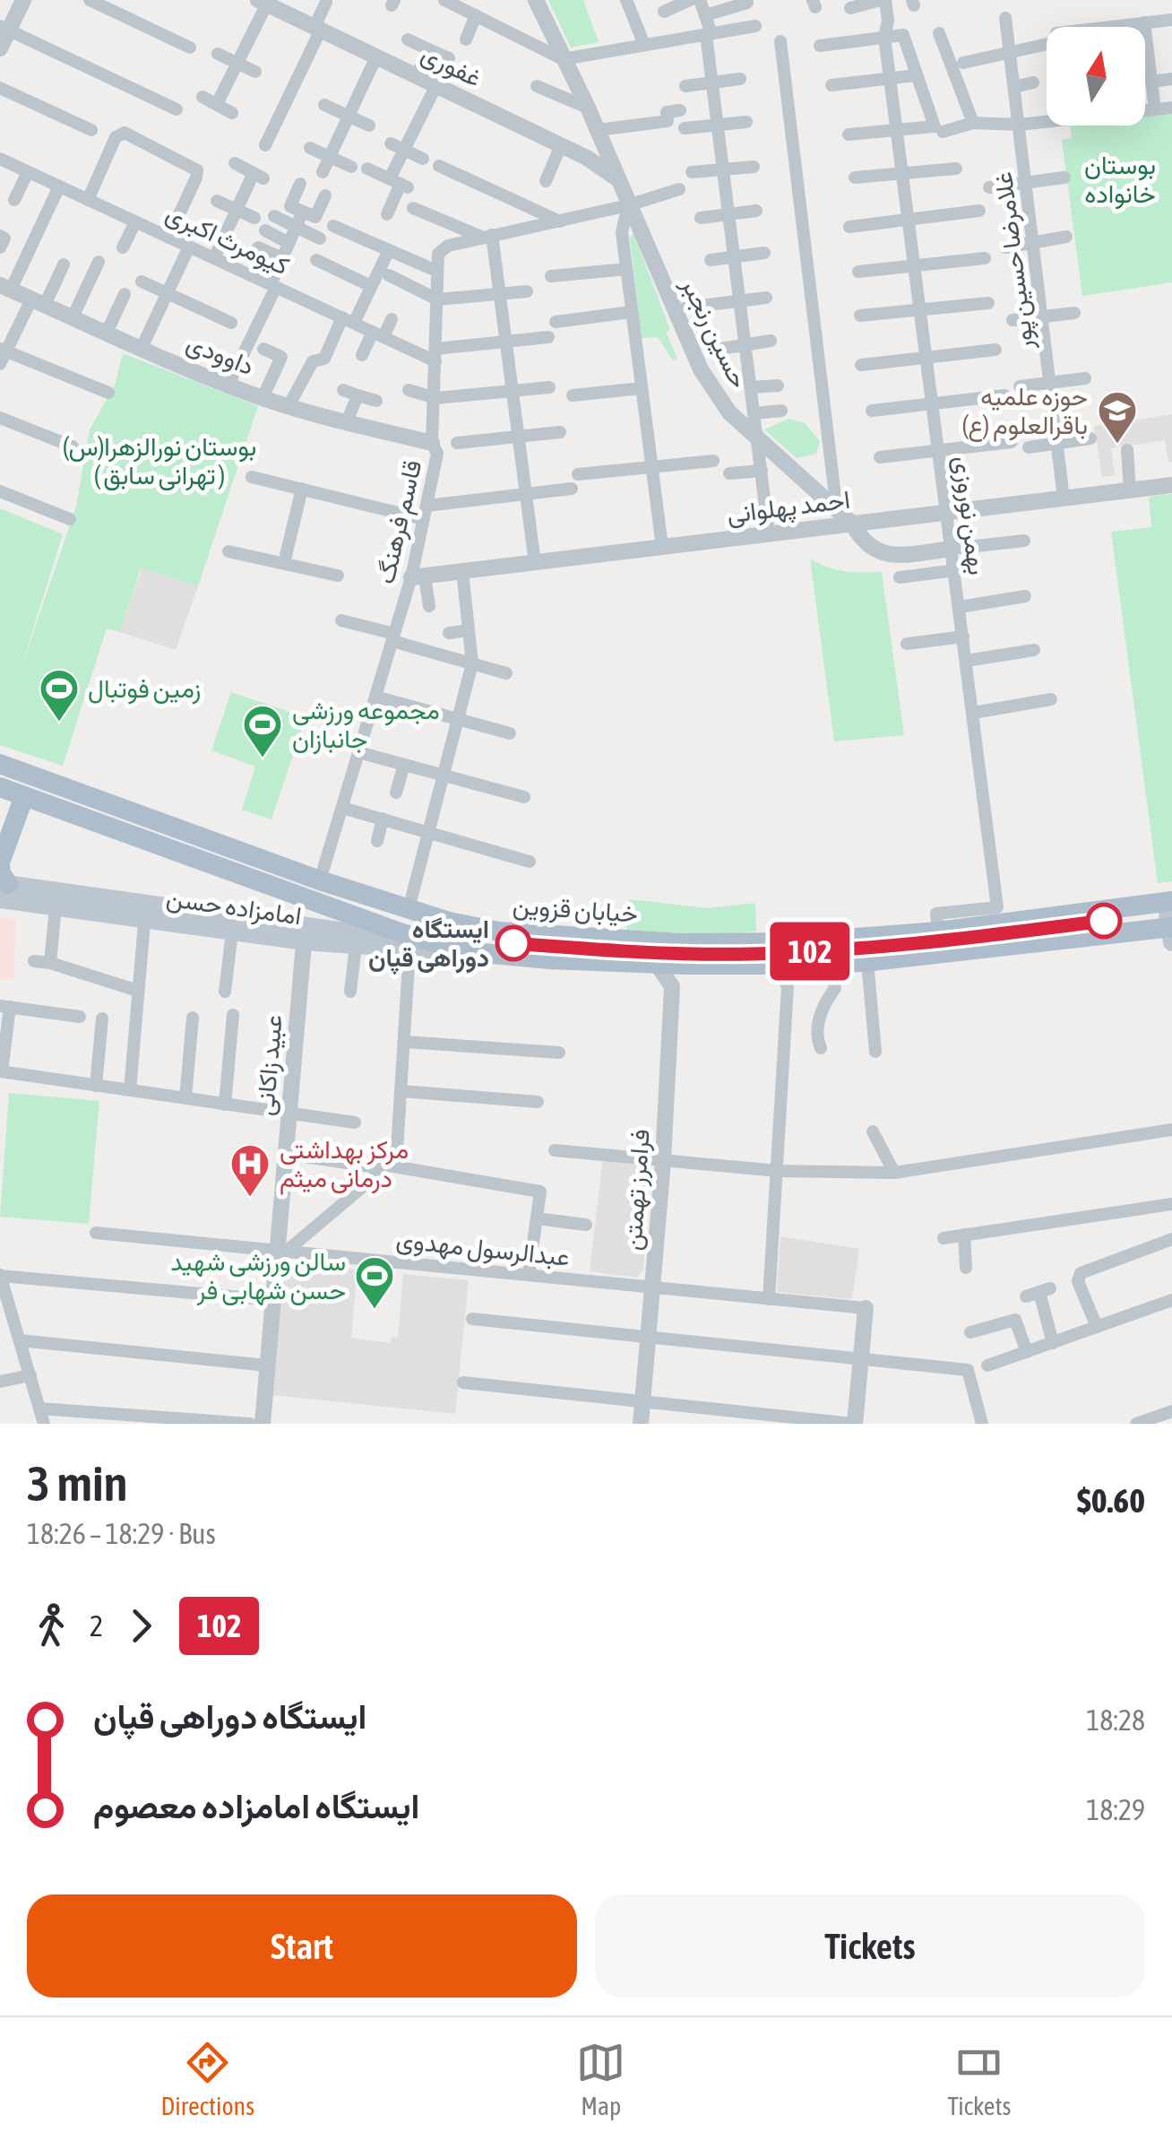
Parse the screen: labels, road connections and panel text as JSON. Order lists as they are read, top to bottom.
{
  "streets": {
    "main road": ["امامزاده حسن", "خیابان قزوین"],
    "street": [
      "غفوری",
      "کیومرث اکبری",
      "غلامرضا حسین پور",
      "حسین رنجبر",
      "داوودی",
      "احمد پهلوانی",
      "بهمن نوروزی",
      "قاسم فرهنگ",
      "عبید زاکانی",
      "فرامرز تهمتن",
      "عبدالرسول مهدوی"
    ]
  },
  "crossings": [
    ["غفوری", "حسین رنجبر"],
    ["کیومرث اکبری", "قاسم فرهنگ"],
    ["غلامرضا حسین پور", "احمد پهلوانی"],
    ["حسین رنجبر", "احمد پهلوانی"],
    ["حسین رنجبر", "بهمن نوروزی"],
    ["داوودی", "قاسم فرهنگ"],
    ["احمد پهلوانی", "بهمن نوروزی"],
    ["احمد پهلوانی", "قاسم فرهنگ"],
    ["بهمن نوروزی", "خیابان قزوین"],
    ["قاسم فرهنگ", "خیابان قزوین"],
    ["امامزاده حسن", "خیابان قزوین"],
    ["امامزاده حسن", "عبید زاکانی"],
    ["خیابان قزوین", "فرامرز تهمتن"],
    ["عبید زاکانی", "عبدالرسول مهدوی"],
    ["فرامرز تهمتن", "عبدالرسول مهدوی"]
  ],
  "parks": ["بوستان خانواده", "بوستان نورالزهرا(س) ( تهرانی سابق )"],
  "places": {
    "school or university": ["حوزه علمیه باقرالعلوم (ع)"],
    "sports": ["زمین فوتبال", "مجموعه ورزشی جانبازان", "سالن ورزشی شهید حسن شهابی فر"],
    "other": ["ایستگاه دوراهی قپان"],
    "hospital": ["مرکز بهداشتی درمانی میثم"]
  },
  "lines": ["bus line 102"],
  "north": "top",
  "page": {
    "on_map": "102",
    "heading": ["3 min", "18:26 – 18:29 · Bus", "$0.60"],
    "legs": ["2", "102"],
    "list": [
      {
        "name": "ایستگاه دوراهی قپان",
        "value": "18:28"
      },
      {
        "name": "ایستگاه امامزاده معصوم",
        "value": "18:29"
      }
    ],
    "buttons": ["Start", "Tickets"],
    "tabs": ["Directions", "Map", "Tickets"]
  }
}
